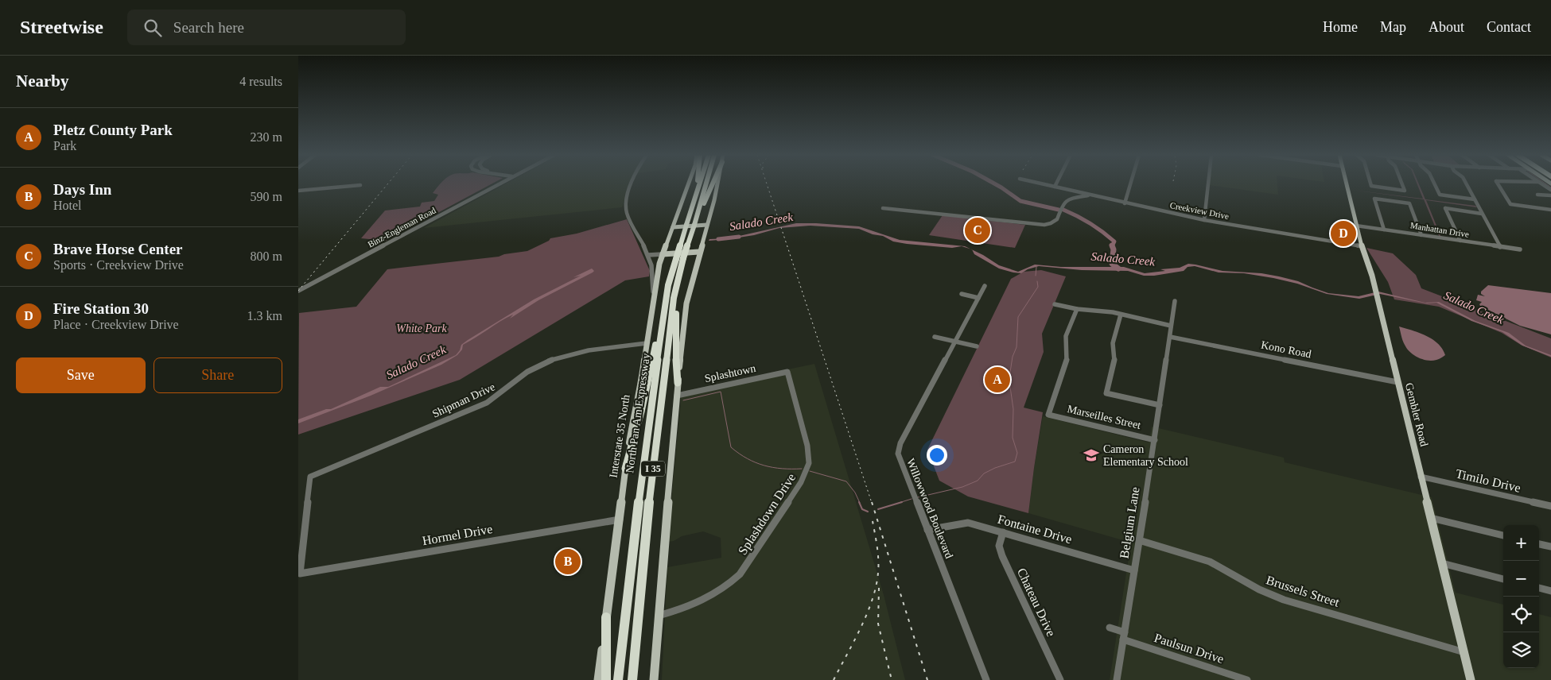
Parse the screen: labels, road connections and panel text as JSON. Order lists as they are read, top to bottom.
{
  "streets": {
    "highway": ["North Pan Am Expressway", "I 35"],
    "main road": ["Gembler Road", "Interstate 35 North"],
    "street": [
      "Creekview Drive",
      "Binz-Engleman Road",
      "Manhattan Drive",
      "Kono Road",
      "Splashtown",
      "Shipman Drive",
      "Marseilles Street",
      "Timilo Drive",
      "Willowwood Boulevard",
      "Splashdown Drive",
      "Belgium Lane",
      "Fontaine Drive",
      "Hormel Drive",
      "Brussels Street",
      "Chateau Drive",
      "Paulsun Drive"
    ]
  },
  "crossings": [
    ["Creekview Drive", "Gembler Road"],
    ["Manhattan Drive", "Gembler Road"],
    ["Kono Road", "Gembler Road"],
    ["Kono Road", "Belgium Lane"],
    ["Splashtown", "Splashdown Drive"],
    ["Shipman Drive", "Interstate 35 North"],
    ["Shipman Drive", "Hormel Drive"],
    ["Gembler Road", "Timilo Drive"],
    ["Gembler Road", "Brussels Street"],
    ["Marseilles Street", "Belgium Lane"],
    ["Interstate 35 North", "Hormel Drive"],
    ["Willowwood Boulevard", "Fontaine Drive"],
    ["Belgium Lane", "Fontaine Drive"],
    ["Belgium Lane", "Brussels Street"],
    ["Belgium Lane", "Paulsun Drive"],
    ["Fontaine Drive", "Chateau Drive"]
  ],
  "water": ["Salado Creek"],
  "parks": ["White Park"],
  "places": {
    "school or university": ["Cameron Elementary School"]
  },
  "page": {
    "header": "Streetwise",
    "search": "Search here",
    "nav": [
      "Home",
      "Map",
      "About",
      "Contact"
    ],
    "heading": ["Nearby", "4 results"],
    "list": [
      {
        "mark": "A",
        "name": "Pletz County Park",
        "note": "Park",
        "value": "230 m"
      },
      {
        "mark": "B",
        "name": "Days Inn",
        "note": "Hotel",
        "value": "590 m"
      },
      {
        "mark": "C",
        "name": "Brave Horse Center",
        "note": "Sports · Creekview Drive",
        "value": "800 m"
      },
      {
        "mark": "D",
        "name": "Fire Station 30",
        "note": "Place · Creekview Drive",
        "value": "1.3 km"
      }
    ],
    "pins": [
      "C",
      "D",
      "A",
      "B"
    ],
    "buttons": ["Save", "Share"],
    "map_buttons": ["+", "−"]
  }
}
